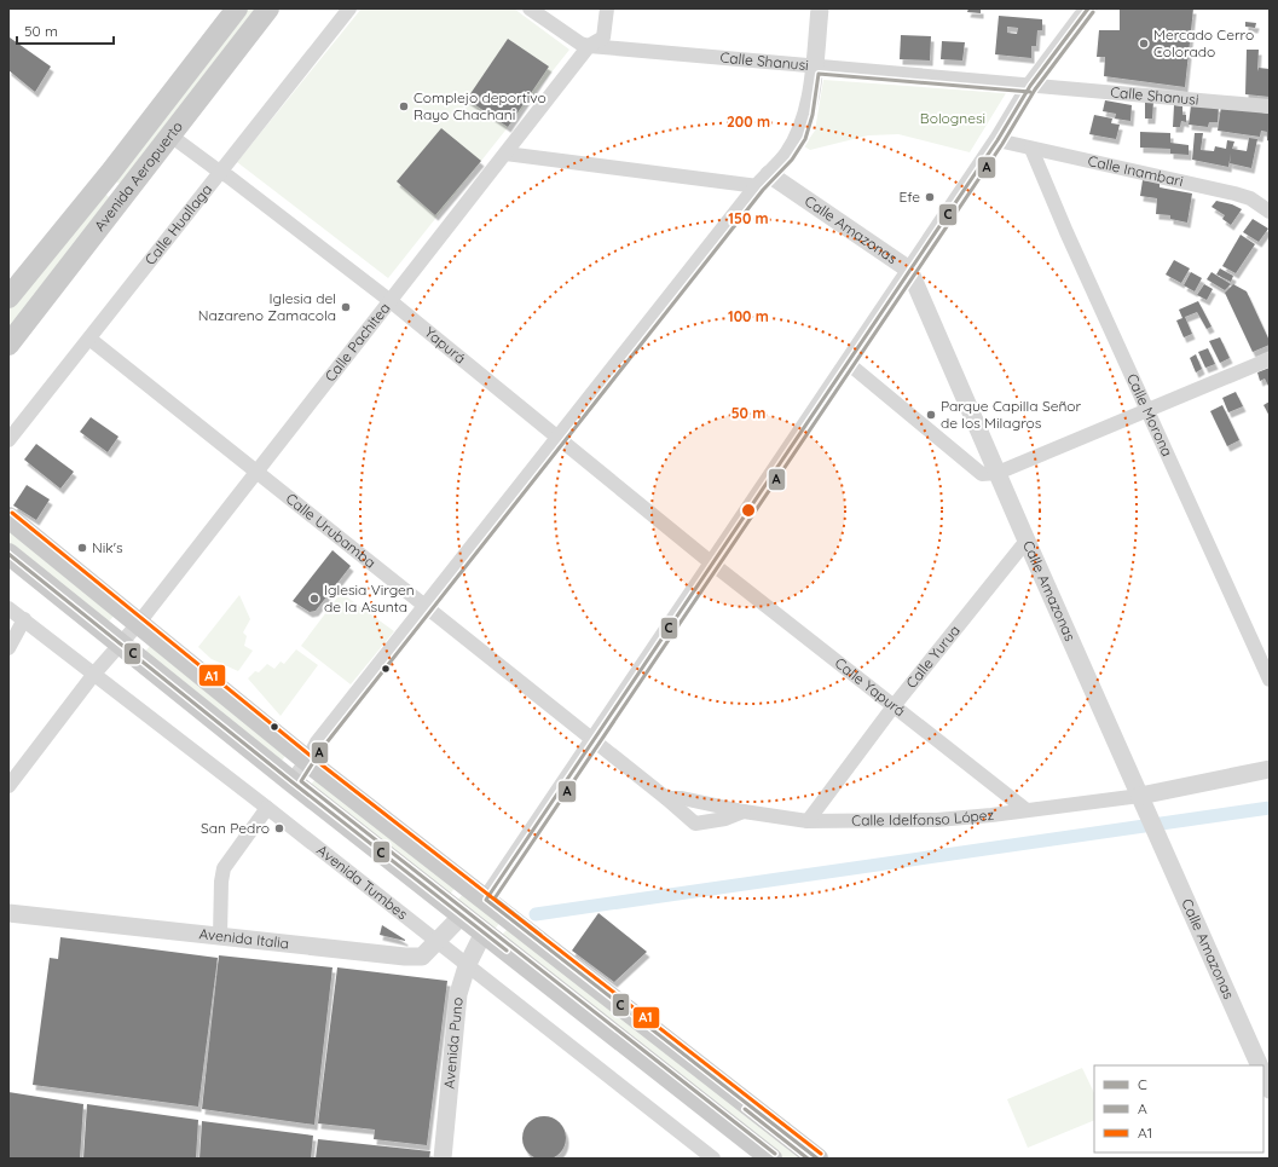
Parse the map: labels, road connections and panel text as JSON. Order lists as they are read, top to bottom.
{
  "streets": {
    "main road": ["Avenida Aeropuerto"],
    "street": [
      "Calle Shanusi",
      "Calle Inambari",
      "Calle Huallaga",
      "Calle Amazonas",
      "Calle Pachitea",
      "Yapurá",
      "Calle Morona",
      "Calle Urubamba",
      "Calle Yurua",
      "Calle Yapurá",
      "Calle Idelfonso López",
      "Avenida Tumbes",
      "Avenida Italia",
      "Avenida Puno"
    ]
  },
  "crossings": [
    ["Calle Shanusi", "Calle Pachitea"],
    ["Calle Inambari", "Calle Morona"],
    ["Avenida Aeropuerto", "Yapurá"],
    ["Calle Huallaga", "Yapurá"],
    ["Calle Huallaga", "Calle Urubamba"],
    ["Calle Amazonas", "Calle Pachitea"],
    ["Calle Amazonas", "Calle Yurua"],
    ["Calle Amazonas", "Calle Idelfonso López"],
    ["Calle Pachitea", "Yapurá"],
    ["Calle Pachitea", "Calle Urubamba"],
    ["Calle Pachitea", "Avenida Tumbes"],
    ["Yapurá", "Calle Yapurá"],
    ["Calle Yurua", "Calle Yapurá"],
    ["Calle Yurua", "Calle Idelfonso López"],
    ["Calle Yapurá", "Calle Idelfonso López"],
    ["Avenida Tumbes", "Avenida Italia"],
    ["Avenida Tumbes", "Avenida Puno"]
  ],
  "parks": ["Bolognesi"],
  "places": [
    "Mercado Cerro Colorado",
    "Complejo deportivo Rayo Chachani",
    "Efe",
    "Iglesia del Nazareno Zamacola",
    "Parque Capilla Señor de los Milagros",
    "Nik's",
    "Iglesia Virgen de la Asunta",
    "San Pedro"
  ],
  "lines": ["transit line C", "transit line A", "transit line A1"],
  "legend": ["C", "A", "A1"],
  "scale_bar": "50 m",
  "rings": [
    "200 m",
    "150 m",
    "100 m",
    "50 m"
  ]
}
